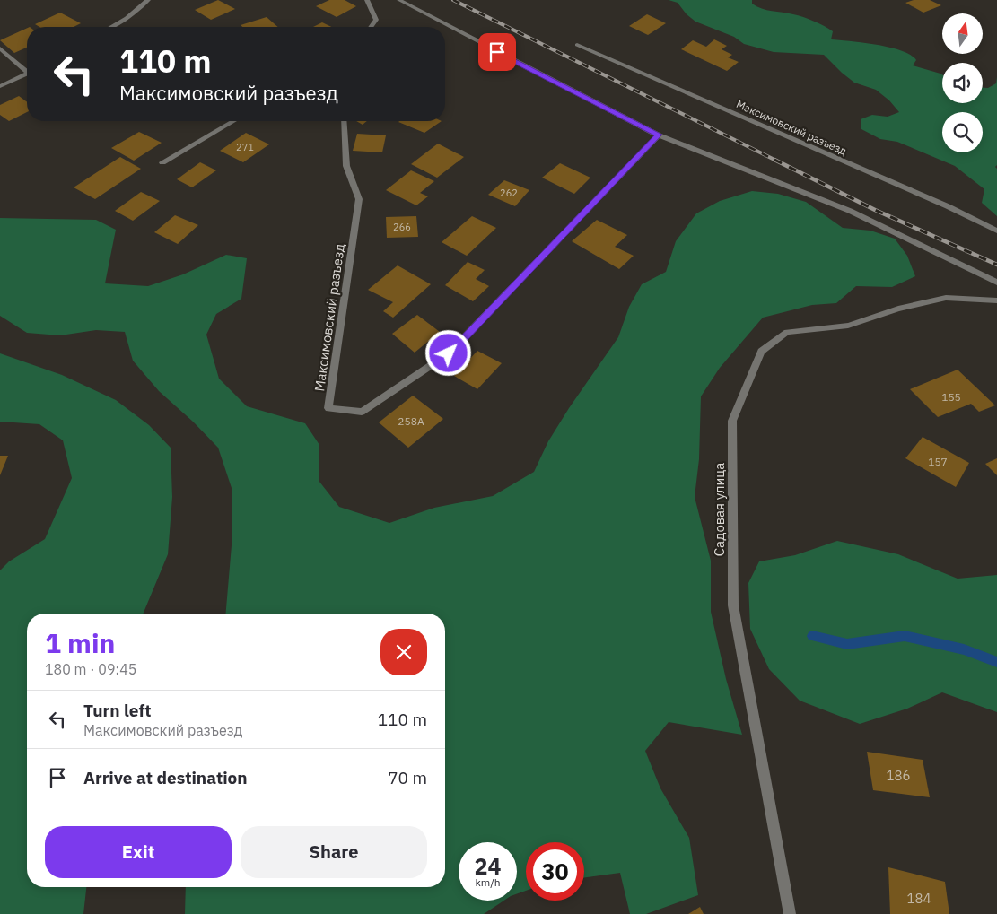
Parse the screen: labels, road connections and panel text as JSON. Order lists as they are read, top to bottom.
{
  "streets": {
    "street": ["Максимовский разъезд", "Садовая улица"]
  },
  "house_numbers": [
    "271",
    "262",
    "266",
    "155",
    "258А",
    "157",
    "186",
    "184"
  ],
  "north": "top",
  "page": {
    "turn": ["110 m", "Максимовский разъезд"],
    "heading": ["1 min", "180 m · 09:45"],
    "list": [
      {
        "name": "Turn left",
        "note": "Максимовский разъезд",
        "value": "110 m"
      },
      {
        "name": "Arrive at destination",
        "value": "70 m"
      }
    ],
    "buttons": ["Exit", "Share"],
    "speed": "24 km/h",
    "limit": "30"
  }
}
